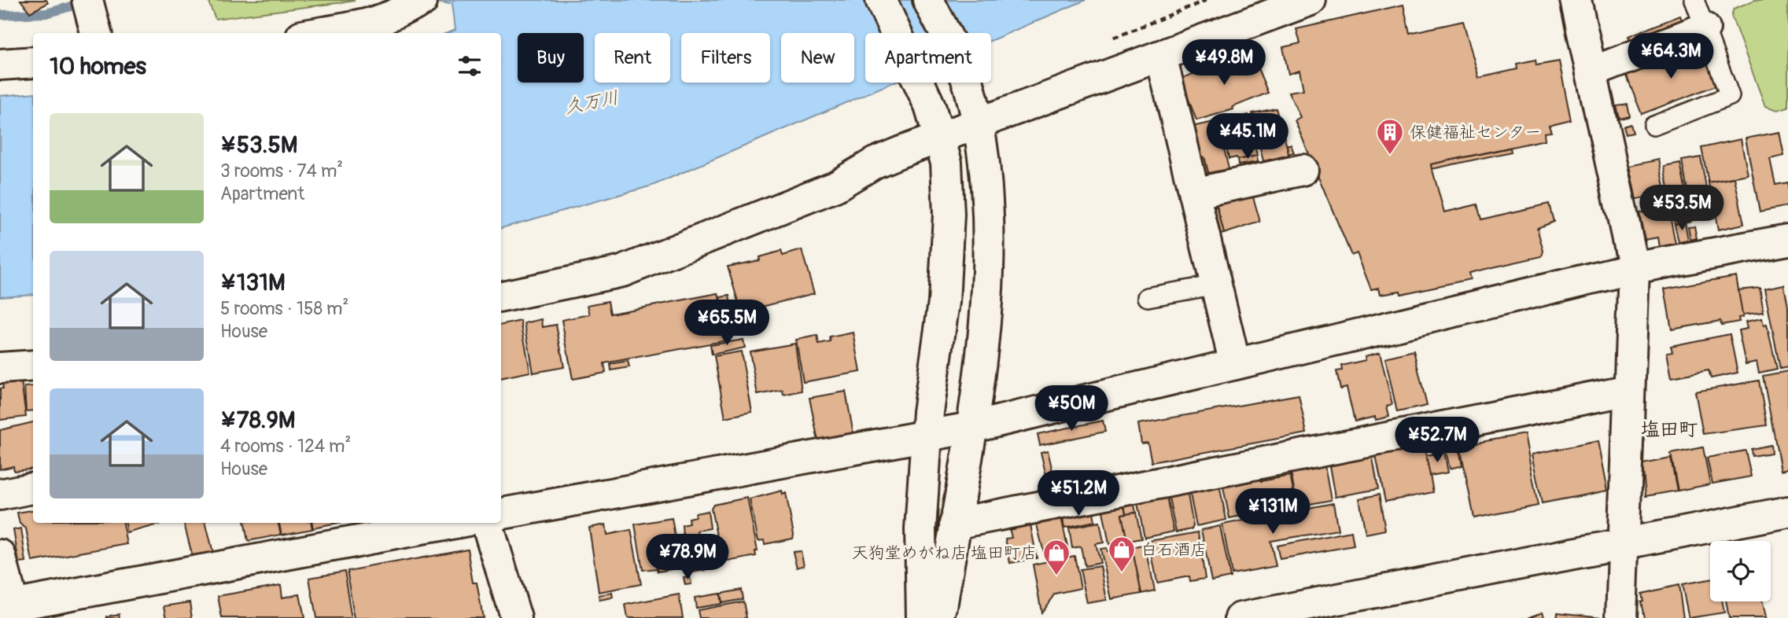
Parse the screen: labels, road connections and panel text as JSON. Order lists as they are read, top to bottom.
{
  "districts": ["塩田町"],
  "water": ["久万川"],
  "places": {
    "building": ["保健福祉センター"],
    "shop": ["白石酒店", "天狗堂めがね店 塩田町店"]
  },
  "page": {
    "price": [
      "¥64.3M",
      "¥49.8M",
      "¥45.1M",
      "¥53.5M",
      "¥65.5M",
      "¥50M",
      "¥52.7M",
      "¥51.2M",
      "¥131M",
      "¥78.9M"
    ],
    "chip": [
      "Buy",
      "Rent",
      "Filters",
      "New",
      "Apartment"
    ],
    "heading": "10 homes",
    "list": [
      {
        "name": "¥53.5M",
        "note": "3 rooms · 74 m² · Apartment"
      },
      {
        "name": "¥131M",
        "note": "5 rooms · 158 m² · House"
      },
      {
        "name": "¥78.9M",
        "note": "4 rooms · 124 m² · House"
      }
    ]
  }
}
